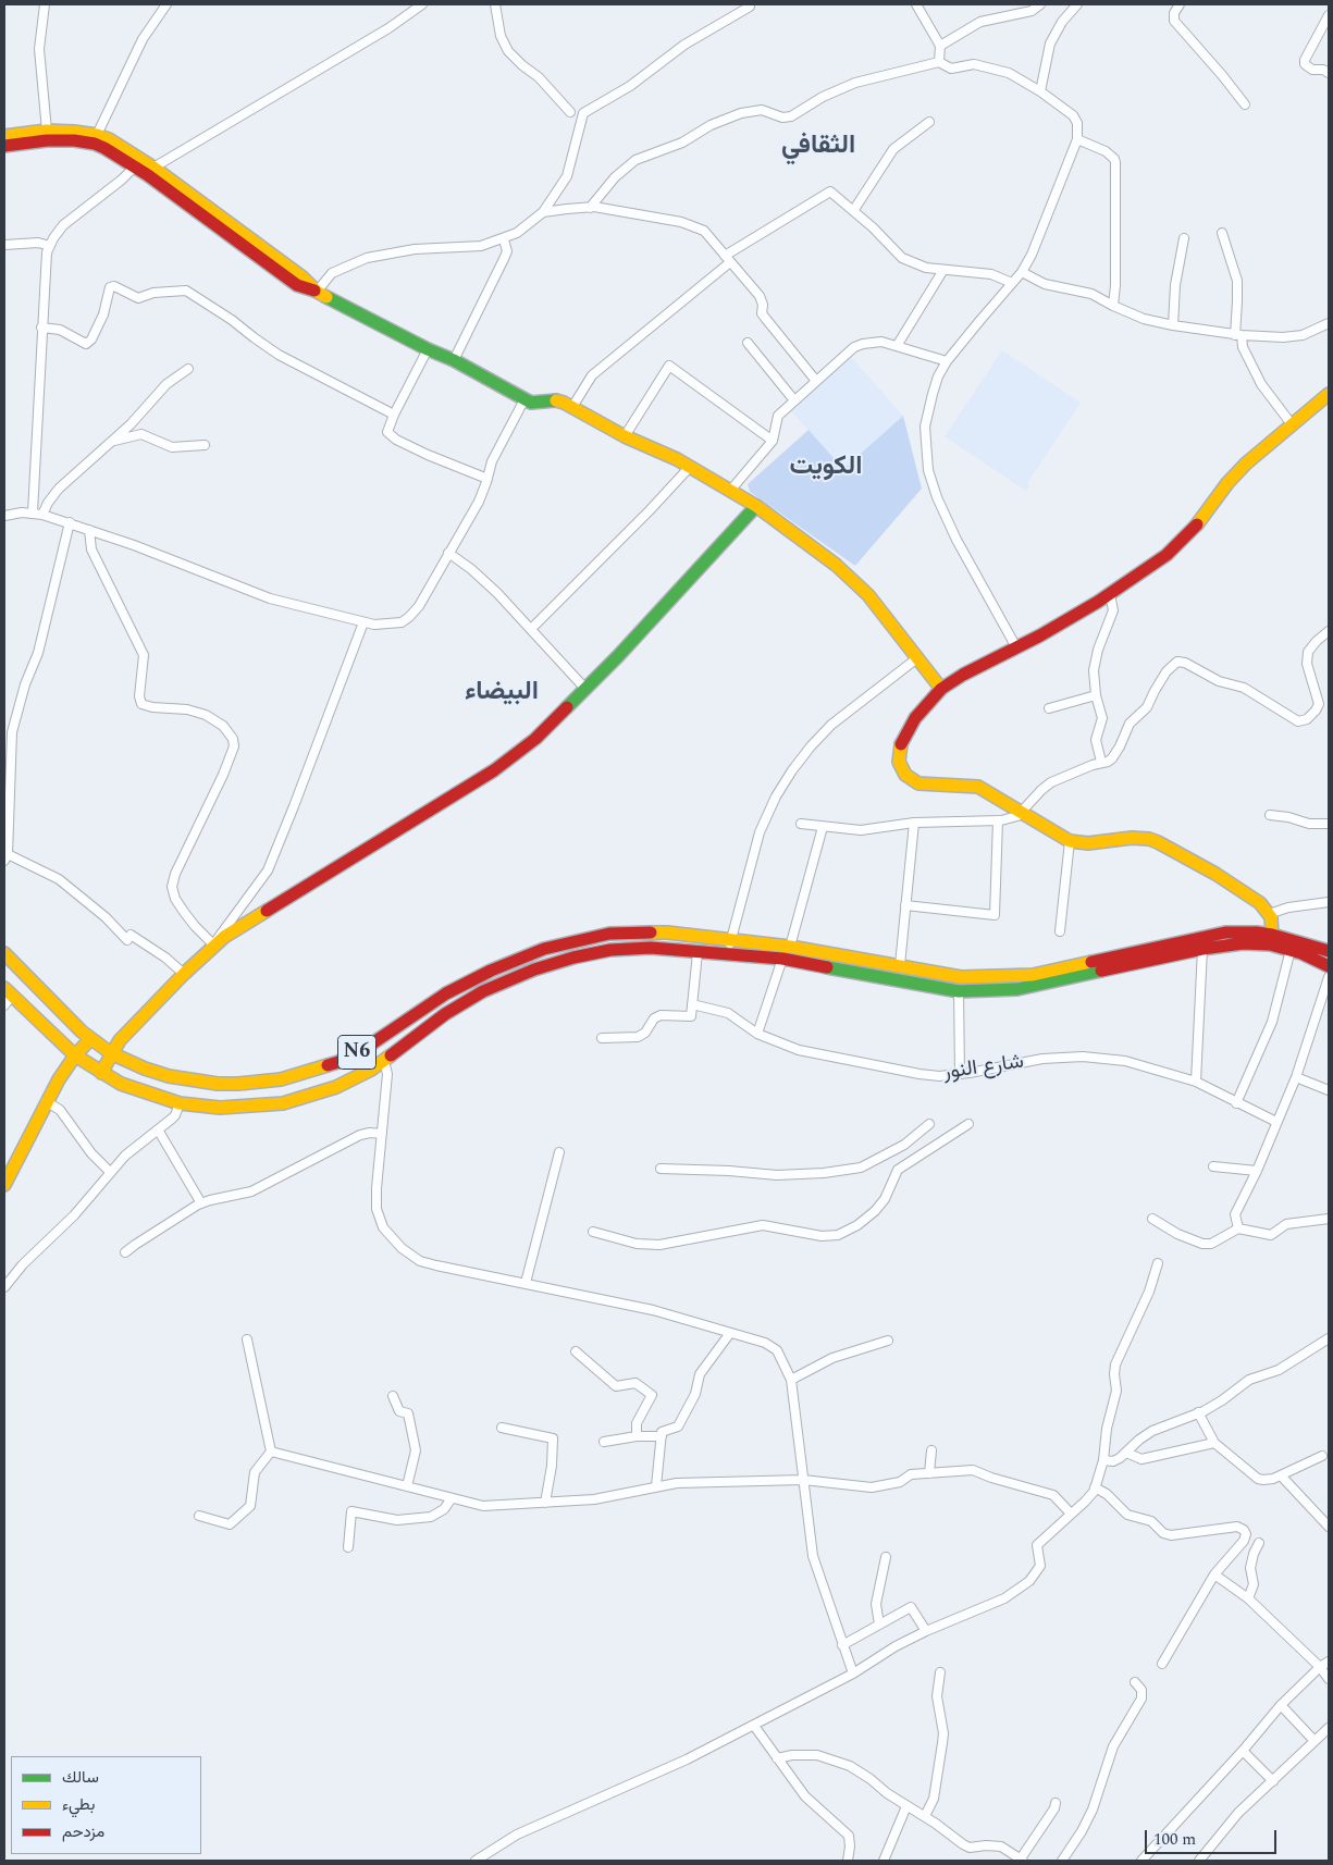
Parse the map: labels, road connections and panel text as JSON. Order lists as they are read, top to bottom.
{
  "streets": {
    "main road": ["N6"],
    "street": ["شارع النور"]
  },
  "districts": ["الثقافي", "الكويت", "البيضاء"],
  "legend": ["سالك", "بطيء", "مزدحم"],
  "scale_bar": "100 m"
}
